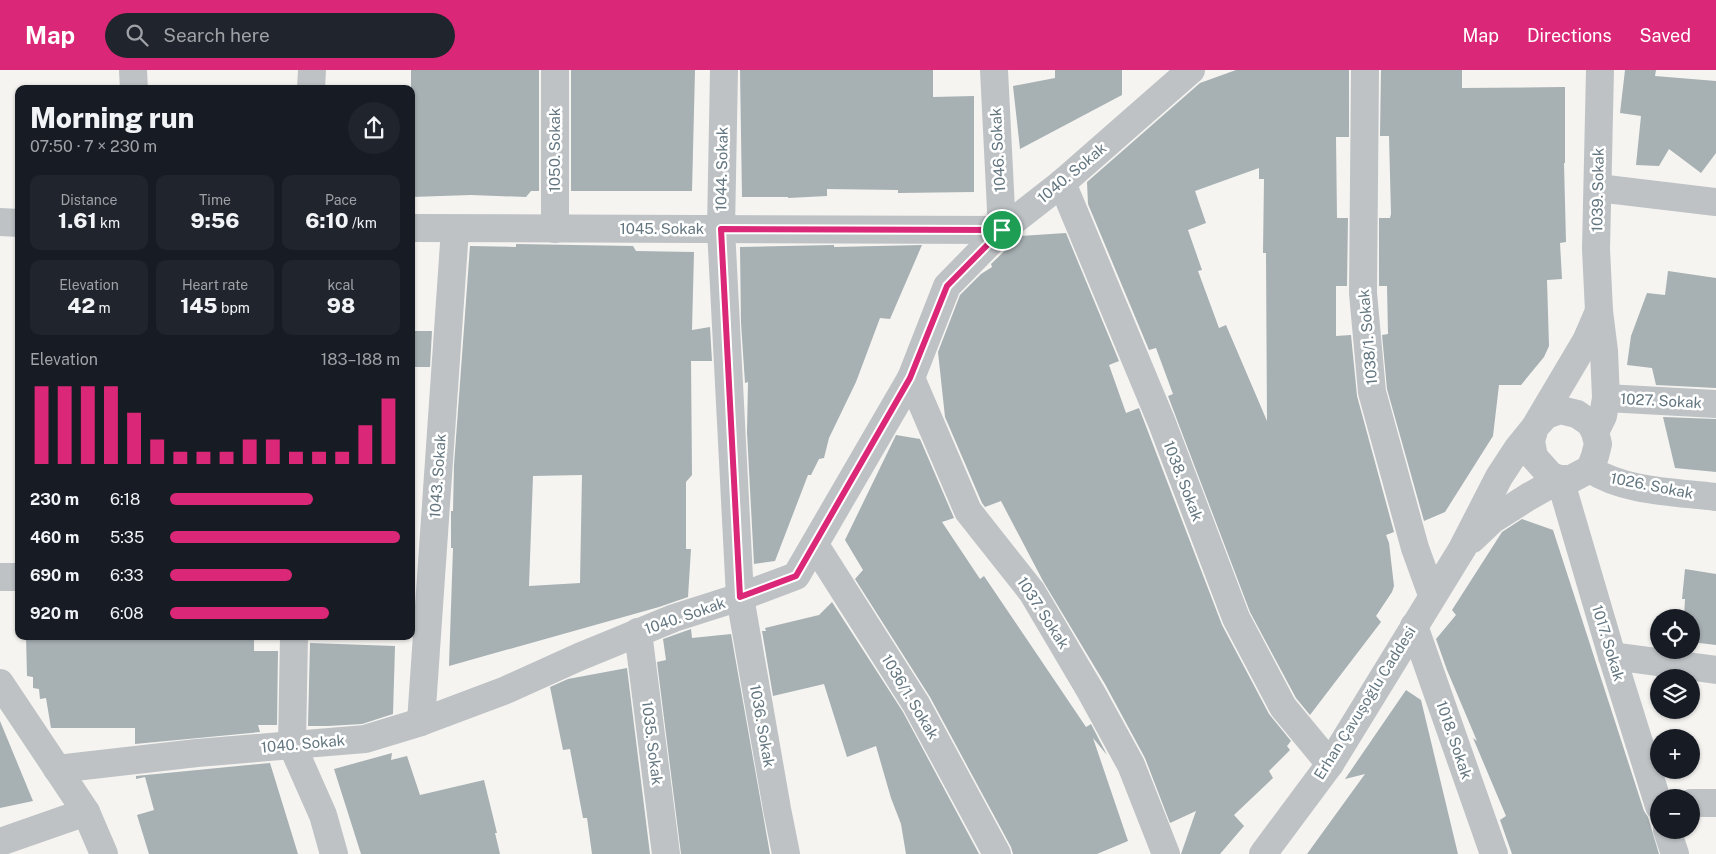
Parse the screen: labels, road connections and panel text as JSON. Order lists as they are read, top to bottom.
{
  "streets": {
    "street": [
      "1050. Sokak",
      "1046. Sokak",
      "1044. Sokak",
      "1040. Sokak",
      "1039. Sokak",
      "1045. Sokak",
      "1038/1. Sokak",
      "1027. Sokak",
      "1043. Sokak",
      "1038. Sokak",
      "1026. Sokak",
      "1037. Sokak",
      "1017. Sokak",
      "1036/1. Sokak",
      "Erhan Çavuşoğlu Caddesi",
      "1036. Sokak",
      "1018. Sokak",
      "1035. Sokak"
    ]
  },
  "crossings": [
    ["1050. Sokak", "1045. Sokak"],
    ["1046. Sokak", "1040. Sokak"],
    ["1046. Sokak", "1045. Sokak"],
    ["1044. Sokak", "1040. Sokak"],
    ["1044. Sokak", "1045. Sokak"],
    ["1044. Sokak", "1036. Sokak"],
    ["1040. Sokak", "1045. Sokak"],
    ["1040. Sokak", "1043. Sokak"],
    ["1040. Sokak", "1038. Sokak"],
    ["1040. Sokak", "1037. Sokak"],
    ["1040. Sokak", "1036/1. Sokak"],
    ["1040. Sokak", "1036. Sokak"],
    ["1040. Sokak", "1035. Sokak"],
    ["1039. Sokak", "1027. Sokak"],
    ["1039. Sokak", "1026. Sokak"],
    ["1039. Sokak", "1017. Sokak"],
    ["1045. Sokak", "1043. Sokak"],
    ["1038/1. Sokak", "Erhan Çavuşoğlu Caddesi"],
    ["1038. Sokak", "Erhan Çavuşoğlu Caddesi"],
    ["1026. Sokak", "1017. Sokak"],
    ["Erhan Çavuşoğlu Caddesi", "1018. Sokak"]
  ],
  "page": {
    "header": "Map",
    "search": "Search here",
    "nav": ["Map", "Directions", "Saved"],
    "heading": ["Morning run", "07:50 · 7 × 230 m"],
    "stats": [
      ["Distance", "1.61 km"],
      ["Time", "9:56"],
      ["Pace", "6:10 /km"],
      ["Elevation", "42 m"],
      ["Heart rate", "145 bpm"],
      ["kcal", "98"]
    ],
    "chart": ["Elevation", "183–188 m"],
    "list": [
      {
        "name": "230 m",
        "note": "6:18"
      },
      {
        "name": "460 m",
        "note": "5:35"
      },
      {
        "name": "690 m",
        "note": "6:33"
      },
      {
        "name": "920 m",
        "note": "6:08"
      }
    ],
    "map_buttons": ["+", "−"]
  }
}
